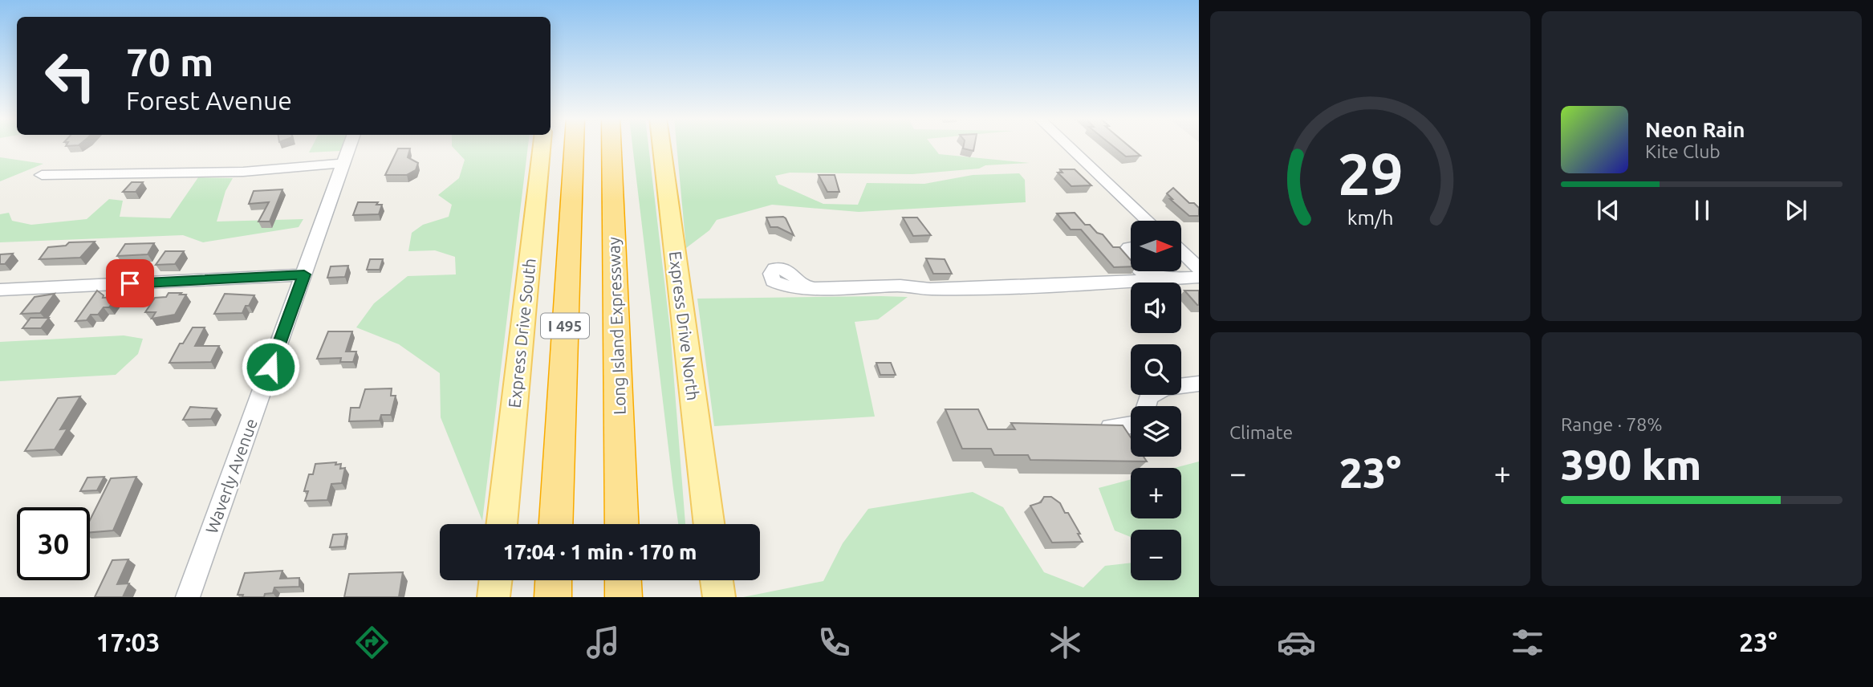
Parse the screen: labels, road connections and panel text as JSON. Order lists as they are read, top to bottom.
{
  "streets": {
    "highway": ["I 495", "Long Island Expressway"],
    "main road": ["Express Drive North", "Express Drive South"],
    "street": ["Waverly Avenue"]
  },
  "north": "right",
  "page": {
    "turn": ["70 m", "Forest Avenue"],
    "song": ["Neon Rain", "Kite Club"],
    "map_buttons": ["+", "−"],
    "tile": [
      "Climate",
      ["Range · 78%", "390 km"]
    ],
    "heat": ["−", "23°", "+"],
    "limit": "30",
    "trip": "17:04 · 1 min · 170 m",
    "tabs": ["17:03", "23°"],
    "gauge": ["29", "km/h"]
  }
}
